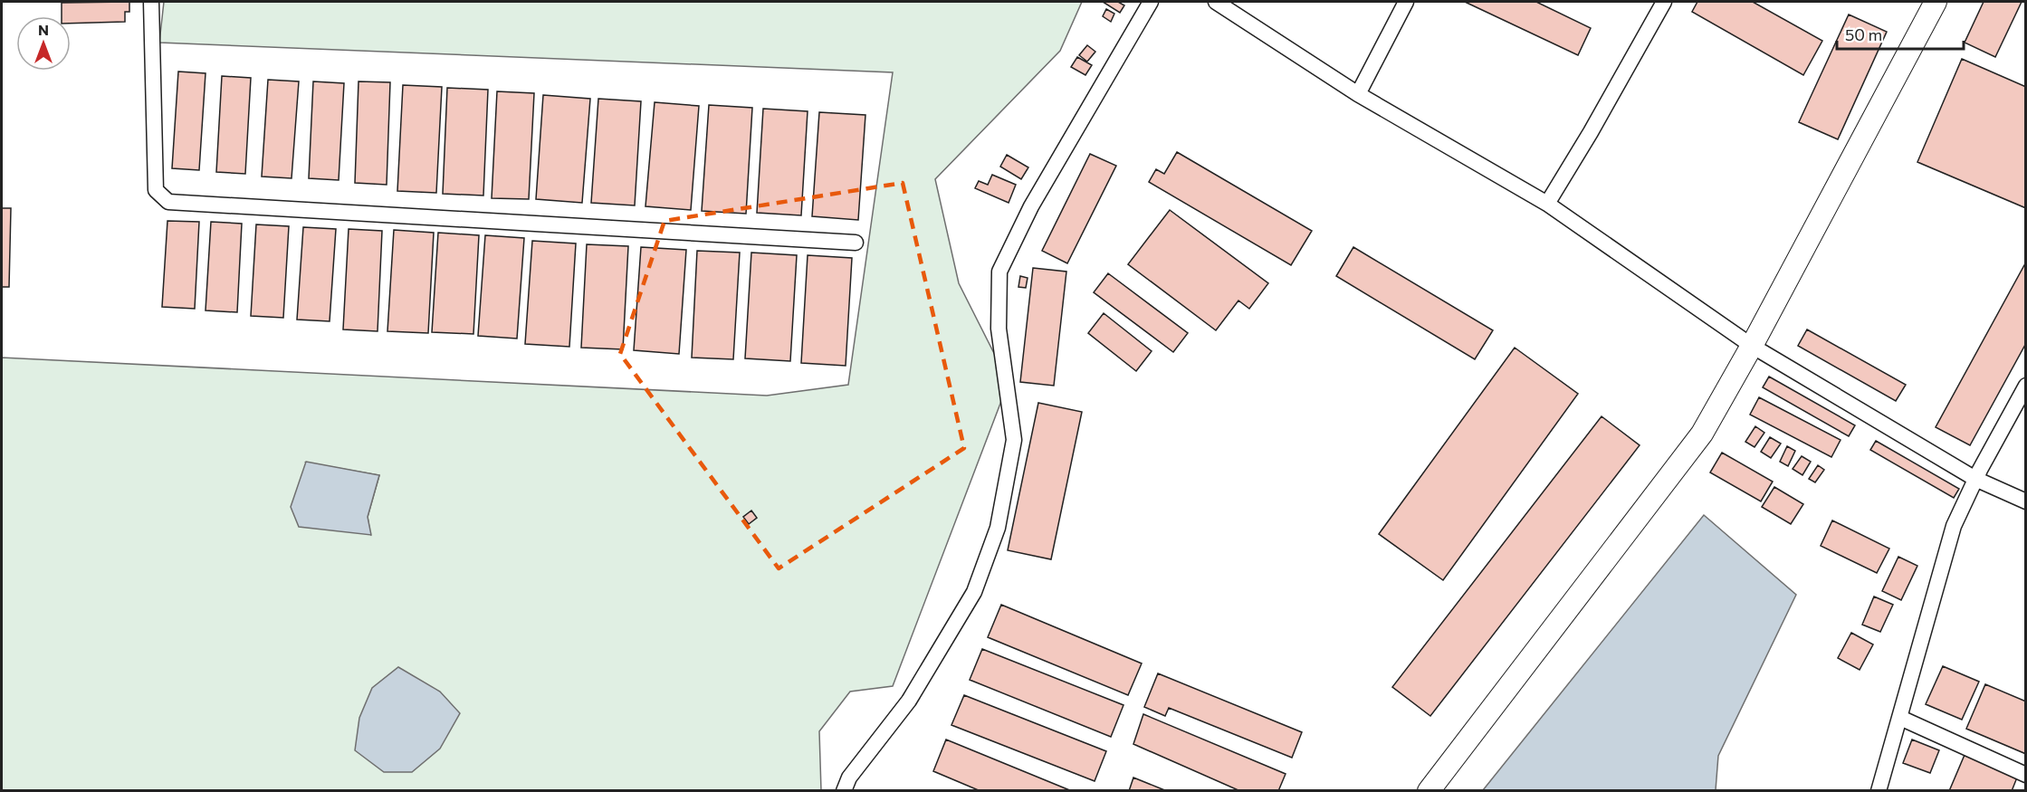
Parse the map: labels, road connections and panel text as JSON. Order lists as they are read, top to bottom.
{
  "scale_bar": "50 m",
  "north": "top"
}
